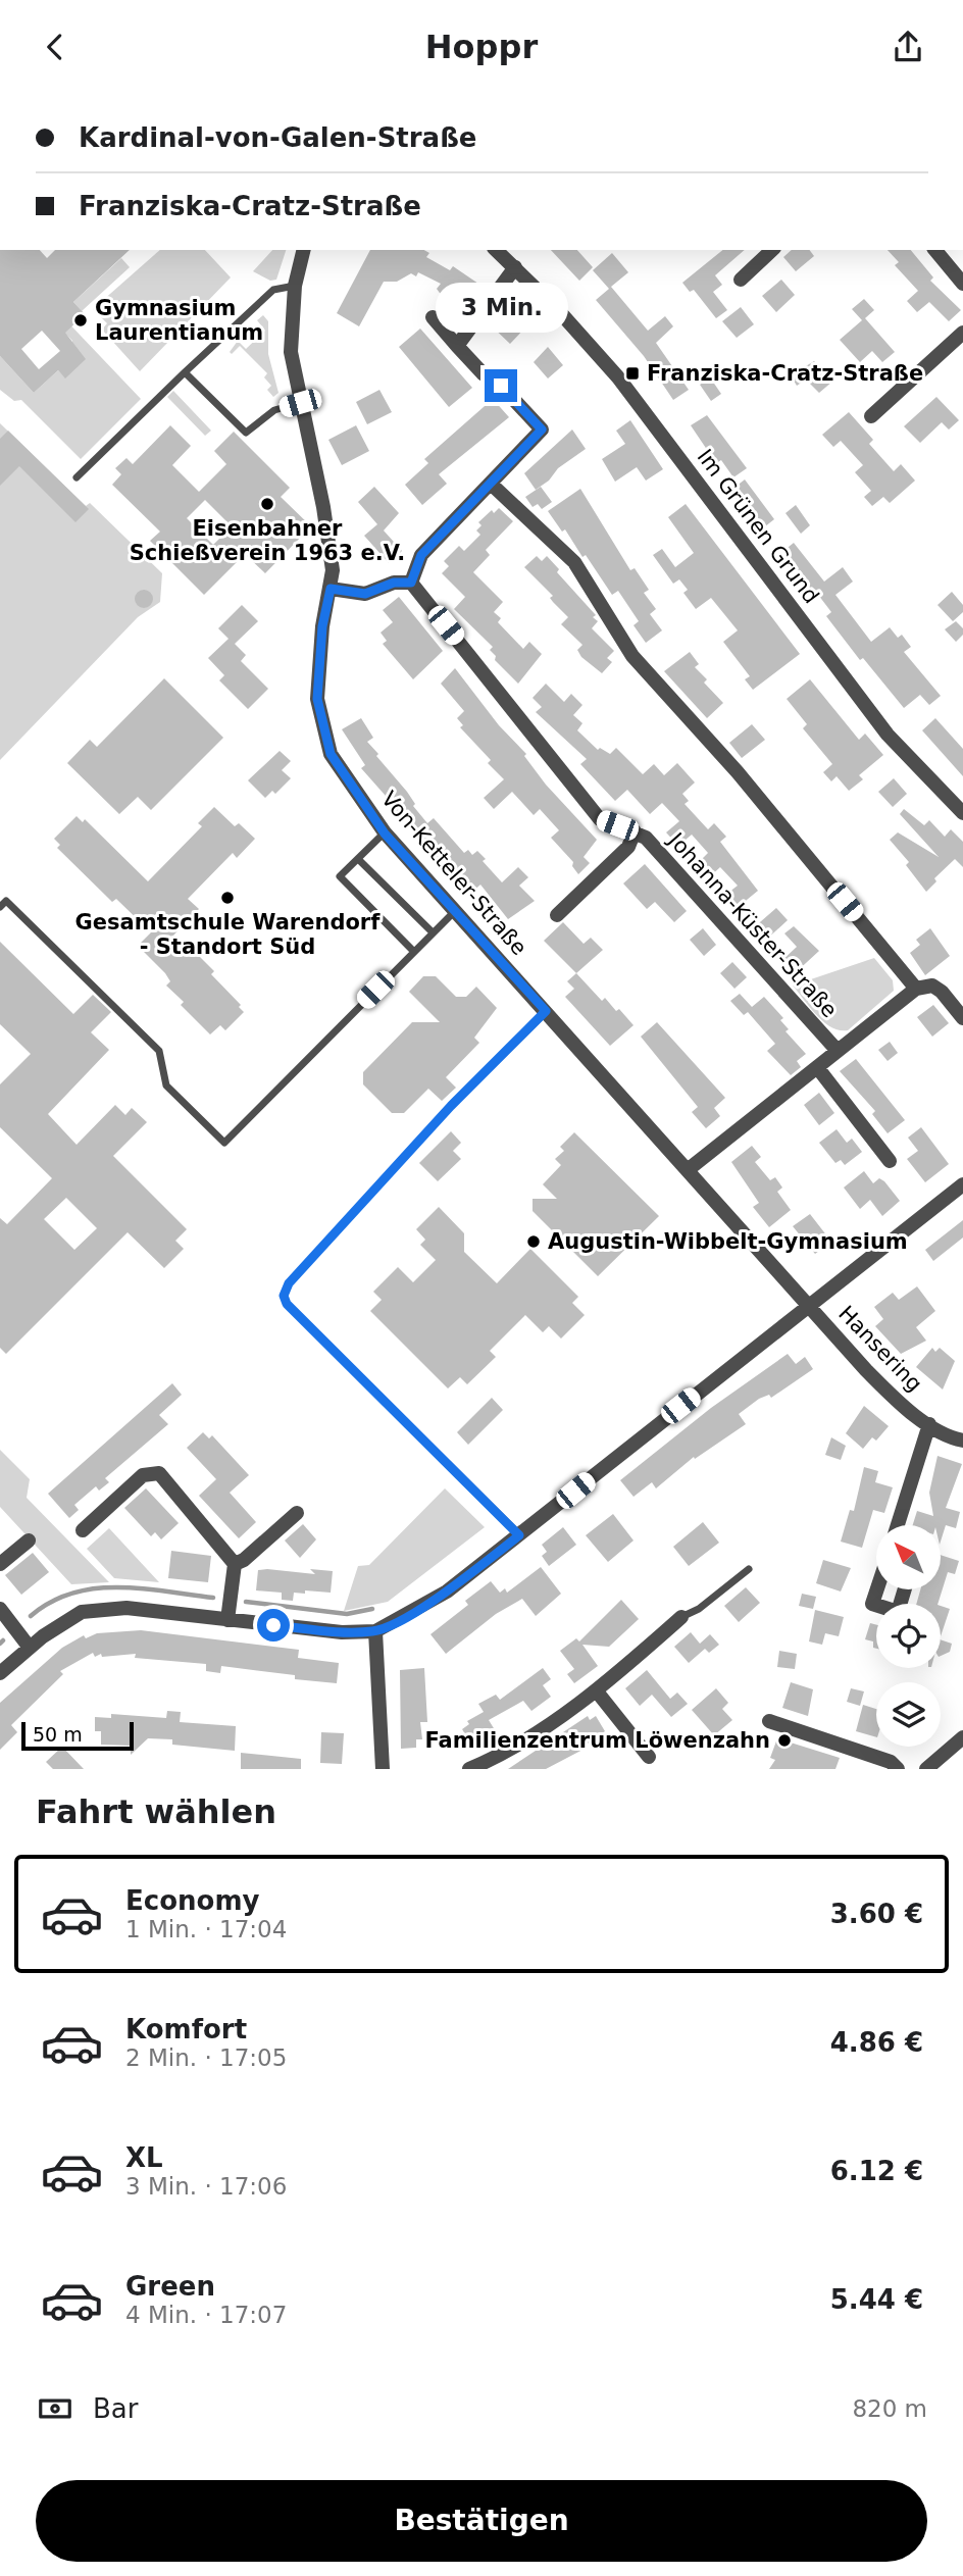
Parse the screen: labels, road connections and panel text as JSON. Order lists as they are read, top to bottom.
{
  "streets": {
    "street": [
      "Im Grünen Grund",
      "Von-Ketteler-Straße",
      "Johanna-Küster-Straße",
      "Hansering"
    ]
  },
  "crossings": [
    ["Von-Ketteler-Straße", "Hansering"]
  ],
  "places": {
    "other": [
      "Gymnasium Laurentianum",
      "Eisenbahner Schießverein 1963 e.V.",
      "Gesamtschule Warendorf - Standort Süd",
      "Augustin-Wibbelt-Gymnasium",
      "Familienzentrum Löwenzahn"
    ],
    "transit": ["Franziska-Cratz-Straße"]
  },
  "scale_bar": "50 m",
  "north": "top left",
  "page": {
    "header": "Hoppr",
    "banner": ["Kardinal-von-Galen-Straße", "Franziska-Cratz-Straße"],
    "bubble": "3 Min.",
    "scale": "50 m",
    "heading": "Fahrt wählen",
    "list": [
      {
        "name": "Economy",
        "note": "1 Min. · 17:04",
        "value": "3.60 €"
      },
      {
        "name": "Komfort",
        "note": "2 Min. · 17:05",
        "value": "4.86 €"
      },
      {
        "name": "XL",
        "note": "3 Min. · 17:06",
        "value": "6.12 €"
      },
      {
        "name": "Green",
        "note": "4 Min. · 17:07",
        "value": "5.44 €"
      }
    ],
    "pay": ["Bar", "820 m"],
    "buttons": "Bestätigen"
  }
}
